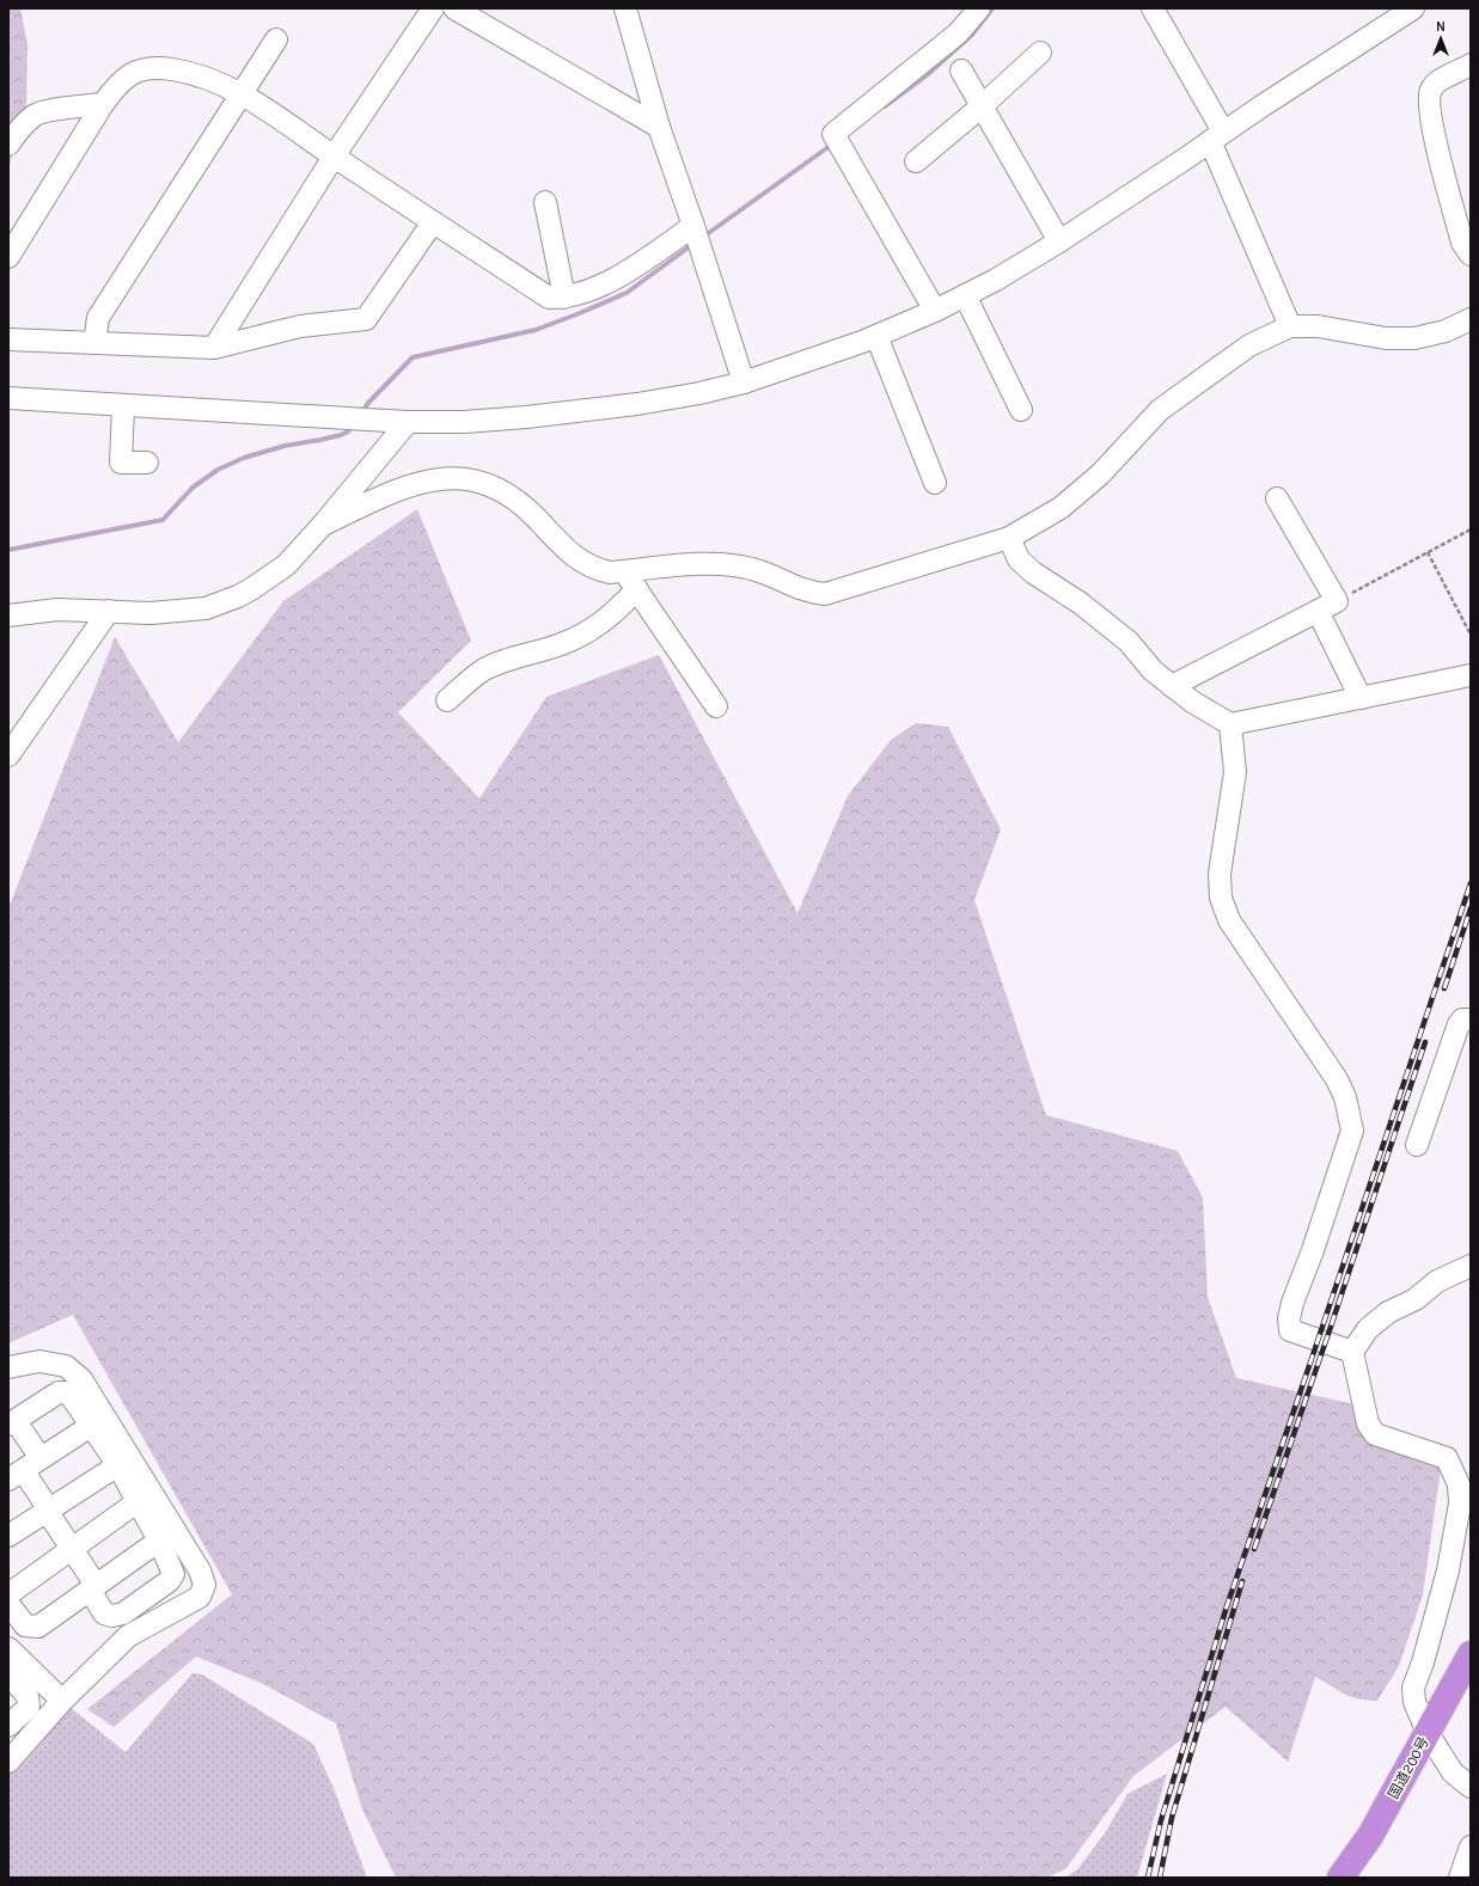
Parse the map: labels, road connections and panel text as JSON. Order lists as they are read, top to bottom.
{
  "streets": {
    "highway": ["国道200号"]
  },
  "north": "top"
}
